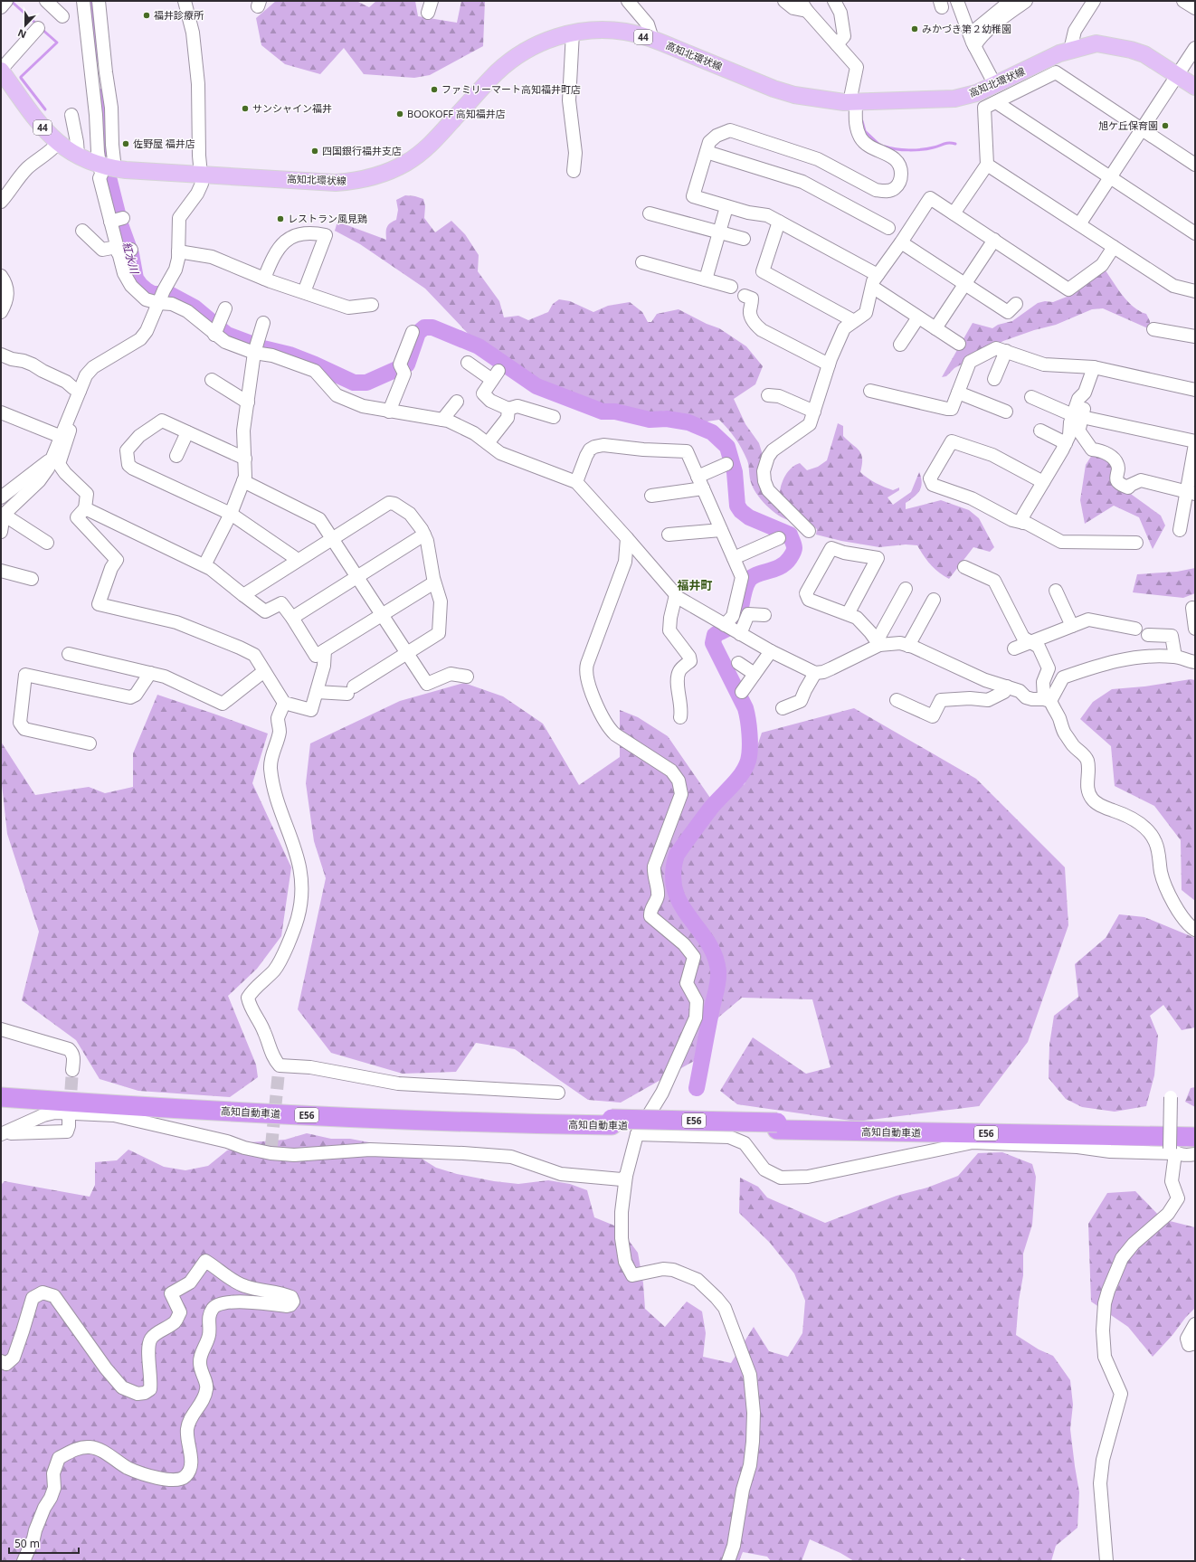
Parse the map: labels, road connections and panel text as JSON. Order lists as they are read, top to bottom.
{
  "streets": {
    "highway": ["高知自動車道", "E56"],
    "main road": ["44", "高知北環状線"]
  },
  "districts": ["福井町"],
  "water": ["紅水川"],
  "places": [
    "福井診療所",
    "みかづき第２幼稚園",
    "ファミリーマート高知福井町店",
    "サンシャイン福井",
    "BOOKOFF 高知福井店",
    "旭ケ丘保育園",
    "佐野屋 福井店",
    "四国銀行福井支店",
    "レストラン風見鶏"
  ],
  "scale_bar": "50 m",
  "north": "bottom"
}
